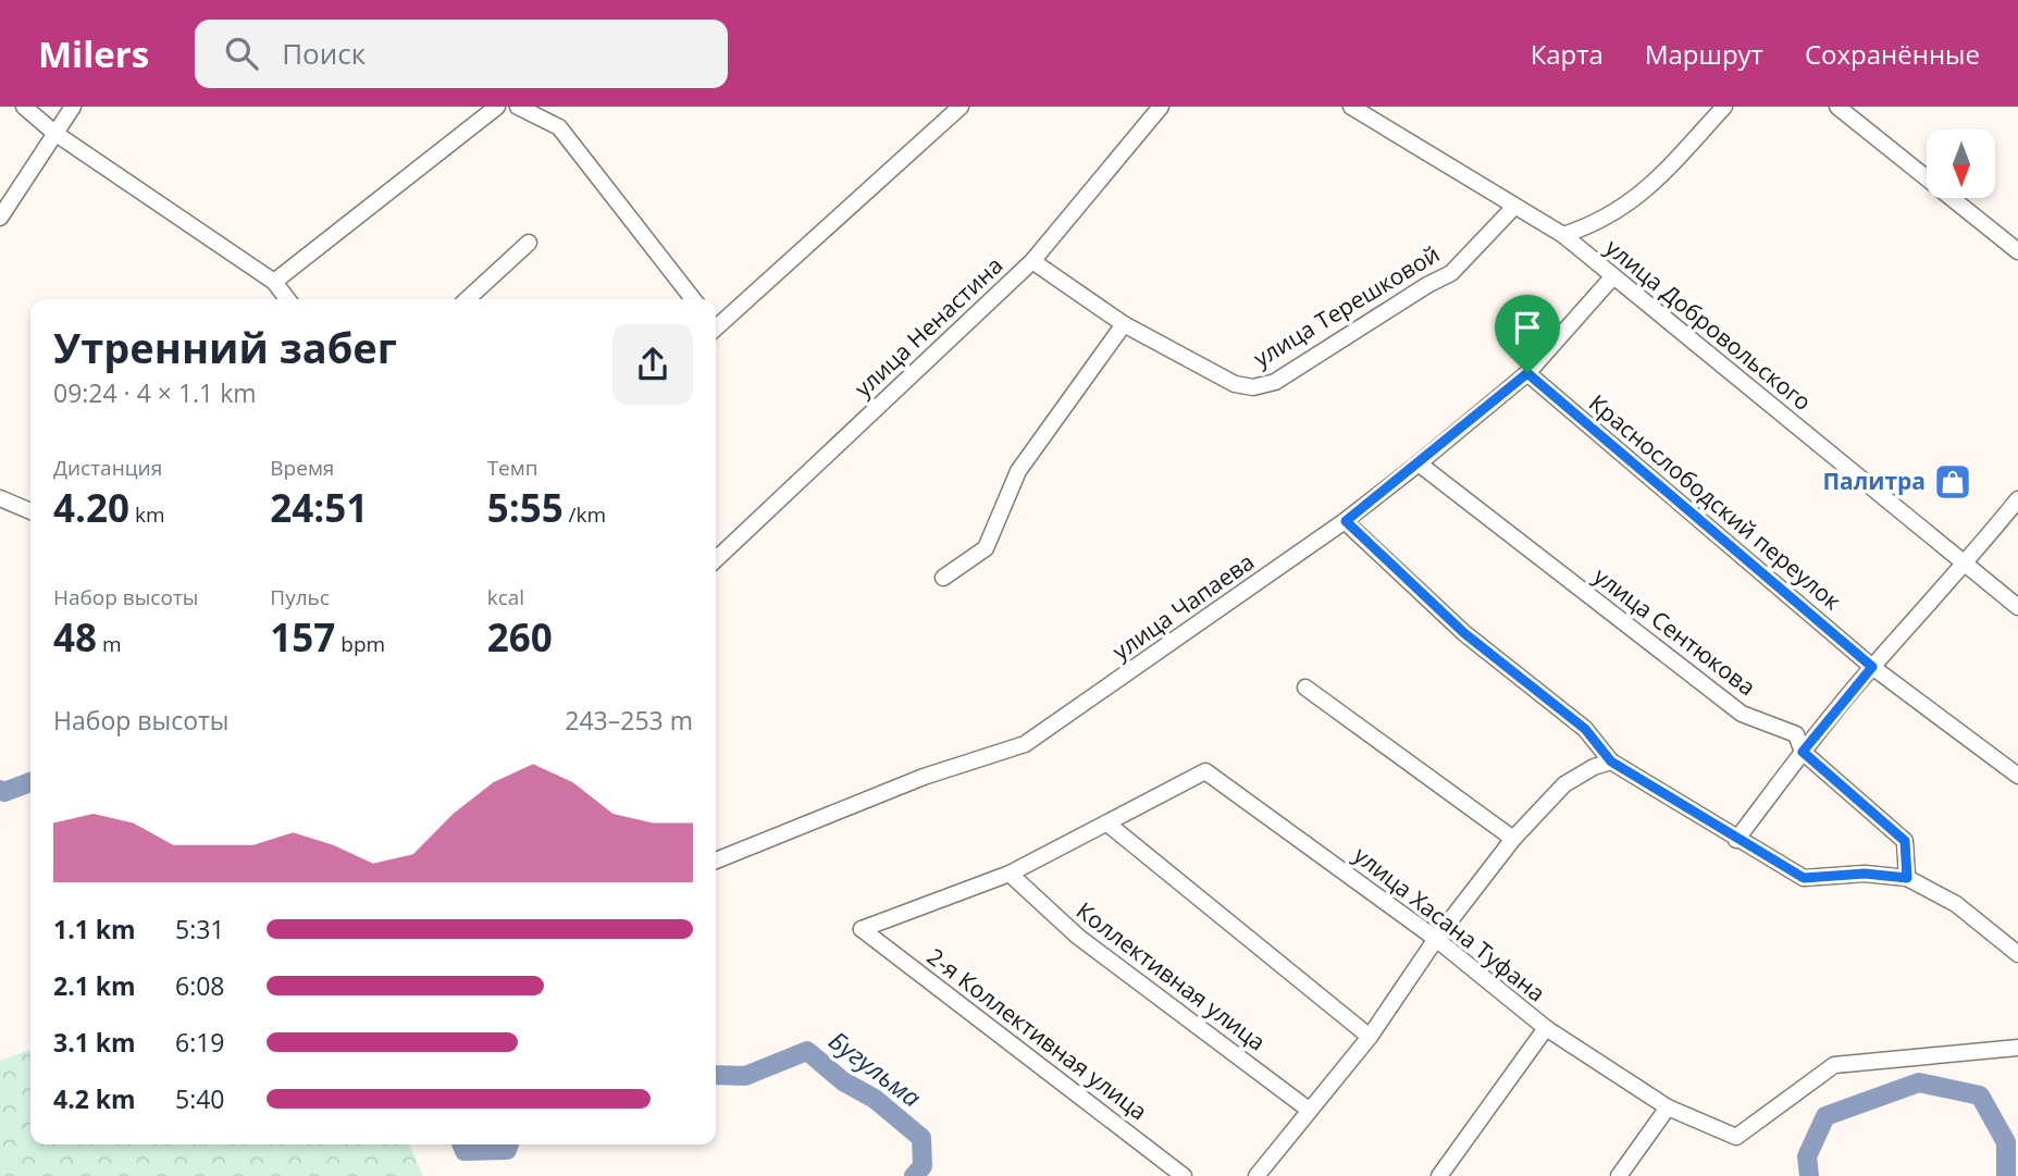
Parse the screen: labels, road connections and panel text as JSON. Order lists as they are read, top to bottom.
{
  "streets": {
    "street": [
      "улица Терешковой",
      "улица Добровольского",
      "улица Ненастина",
      "Краснослободский переулок",
      "улица Чапаева",
      "улица Сентюкова",
      "улица Хасана Туфана",
      "Коллективная улица",
      "2-я Коллективная улица"
    ]
  },
  "crossings": [
    ["улица Терешковой", "улица Добровольского"],
    ["улица Терешковой", "улица Ненастина"],
    ["улица Добровольского", "улица Чапаева"],
    ["Краснослободский переулок", "улица Чапаева"],
    ["улица Чапаева", "улица Сентюкова"],
    ["улица Хасана Туфана", "Коллективная улица"],
    ["улица Хасана Туфана", "2-я Коллективная улица"]
  ],
  "water": ["Бугульма"],
  "places": {
    "shop": ["Палитра"]
  },
  "north": "bottom",
  "page": {
    "header": "Milers",
    "search": "Поиск",
    "nav": ["Карта", "Маршрут", "Сохранённые"],
    "heading": ["Утренний забег", "09:24 · 4 × 1.1 km"],
    "stats": [
      ["Дистанция", "4.20 km"],
      ["Время", "24:51"],
      ["Темп", "5:55 /km"],
      ["Набор высоты", "48 m"],
      ["Пульс", "157 bpm"],
      ["kcal", "260"]
    ],
    "chart": ["Набор высоты", "243–253 m"],
    "list": [
      {
        "name": "1.1 km",
        "note": "5:31"
      },
      {
        "name": "2.1 km",
        "note": "6:08"
      },
      {
        "name": "3.1 km",
        "note": "6:19"
      },
      {
        "name": "4.2 km",
        "note": "5:40"
      }
    ]
  }
}
